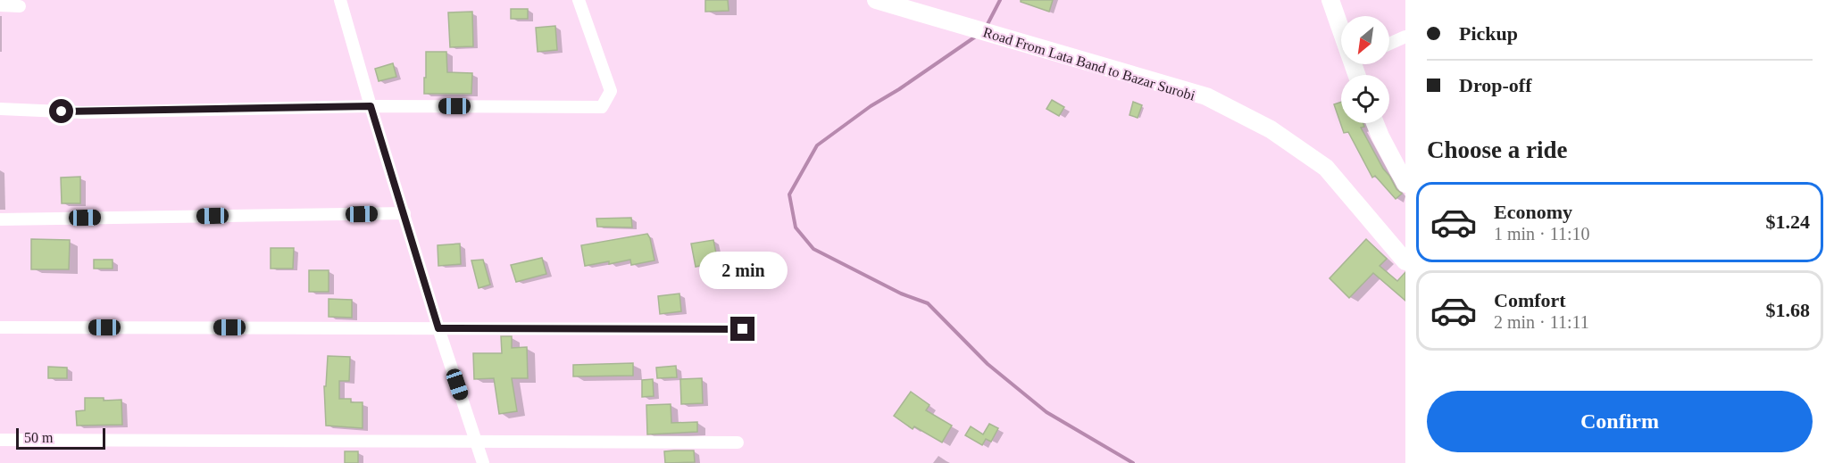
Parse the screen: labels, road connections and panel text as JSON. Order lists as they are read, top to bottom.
{
  "streets": {
    "main road": ["Road From Lata Band to Bazar Surobi"]
  },
  "scale_bar": "50 m",
  "north": "bottom left",
  "page": {
    "banner": ["Pickup", "Drop-off"],
    "heading": "Choose a ride",
    "list": [
      {
        "name": "Economy",
        "note": "1 min · 11:10",
        "value": "$1.24"
      },
      {
        "name": "Comfort",
        "note": "2 min · 11:11",
        "value": "$1.68"
      }
    ],
    "bubble": "2 min",
    "buttons": "Confirm",
    "scale": "50 m"
  }
}
